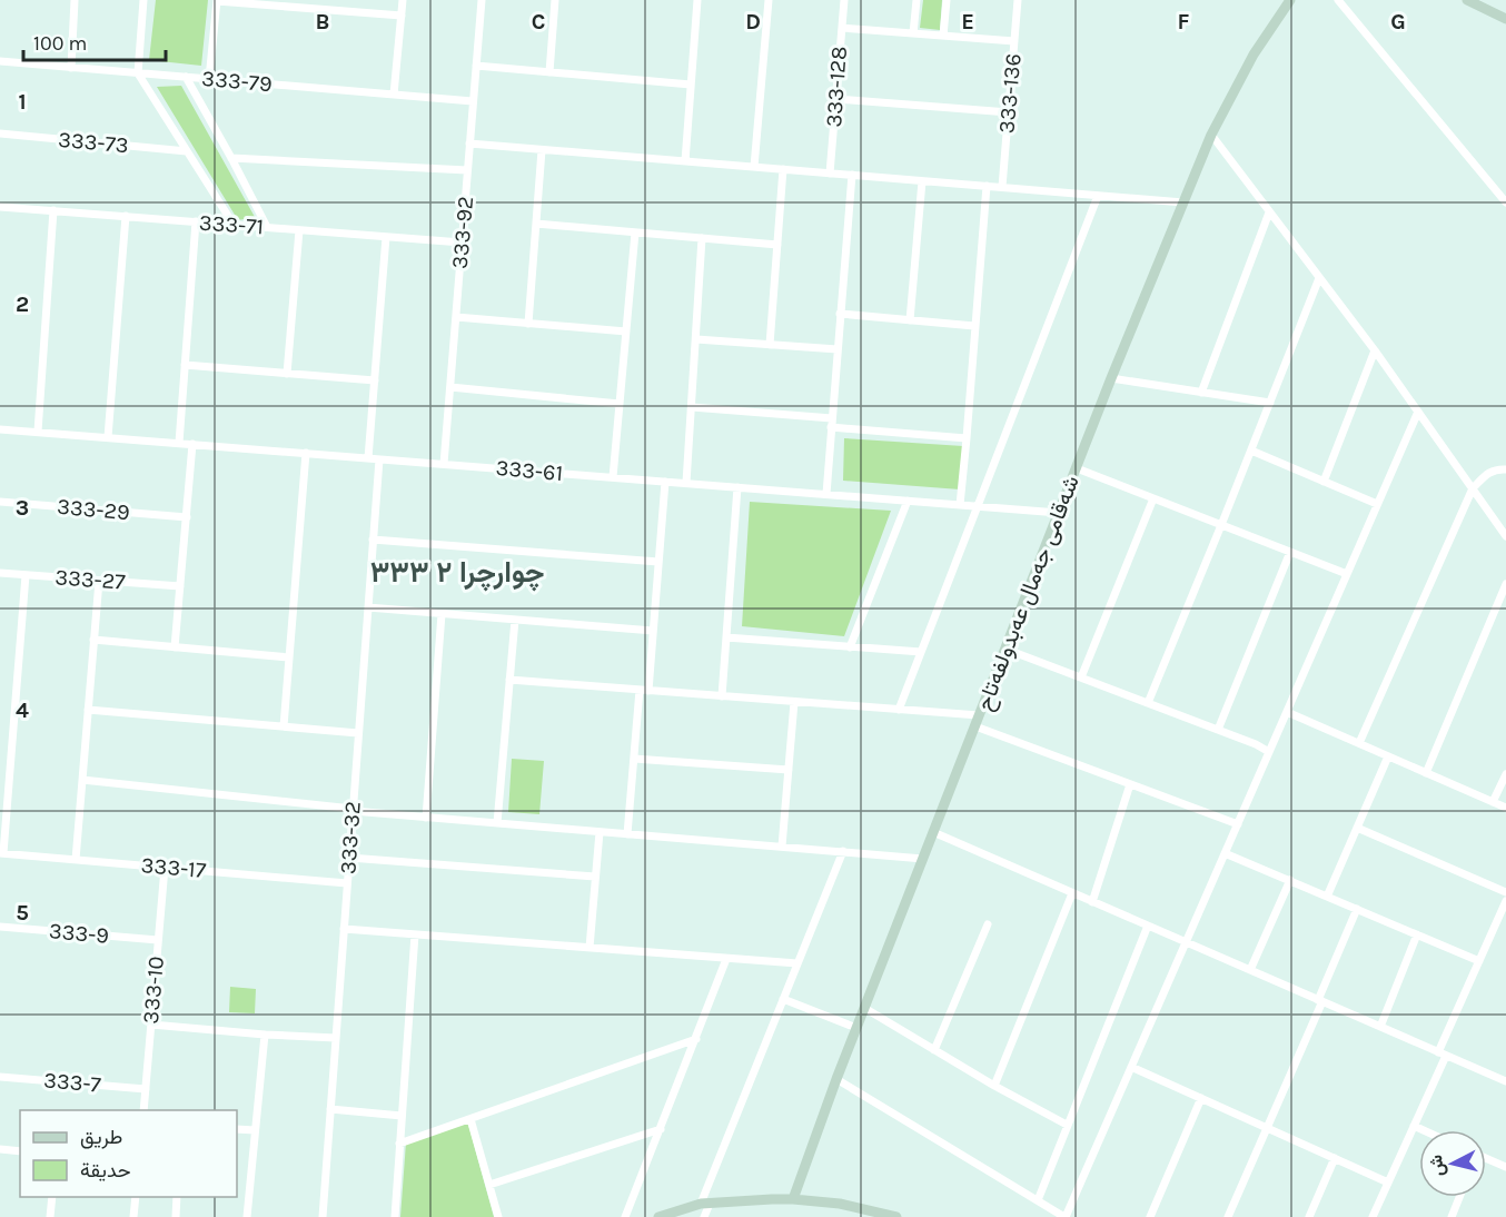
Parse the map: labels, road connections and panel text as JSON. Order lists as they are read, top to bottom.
{
  "streets": {
    "street": [
      "333-79",
      "333-128",
      "333-136",
      "333-73",
      "333-71",
      "333-92",
      "333-61",
      "333-29",
      "333-27",
      "شەقامی جەمال عەبدولفەتاح",
      "333-32",
      "333-17",
      "333-9",
      "333-10",
      "333-7"
    ]
  },
  "crossings": [
    ["333-79", "333-92"],
    ["333-71", "333-92"],
    ["333-92", "333-61"],
    ["333-61", "شەقامی جەمال عەبدولفەتاح"],
    ["333-61", "333-32"],
    ["333-32", "333-17"],
    ["333-17", "333-10"],
    ["333-9", "333-10"],
    ["333-10", "333-7"]
  ],
  "districts": ["چوارچرا ٢ ٣٣٣"],
  "legend": ["طريق", "حديقة"],
  "scale_bar": "100 m",
  "north": "left",
  "grid": {
    "columns": [
      "B",
      "C",
      "D",
      "E",
      "F",
      "G"
    ],
    "rows": [
      "1",
      "2",
      "3",
      "4",
      "5"
    ]
  }
}
